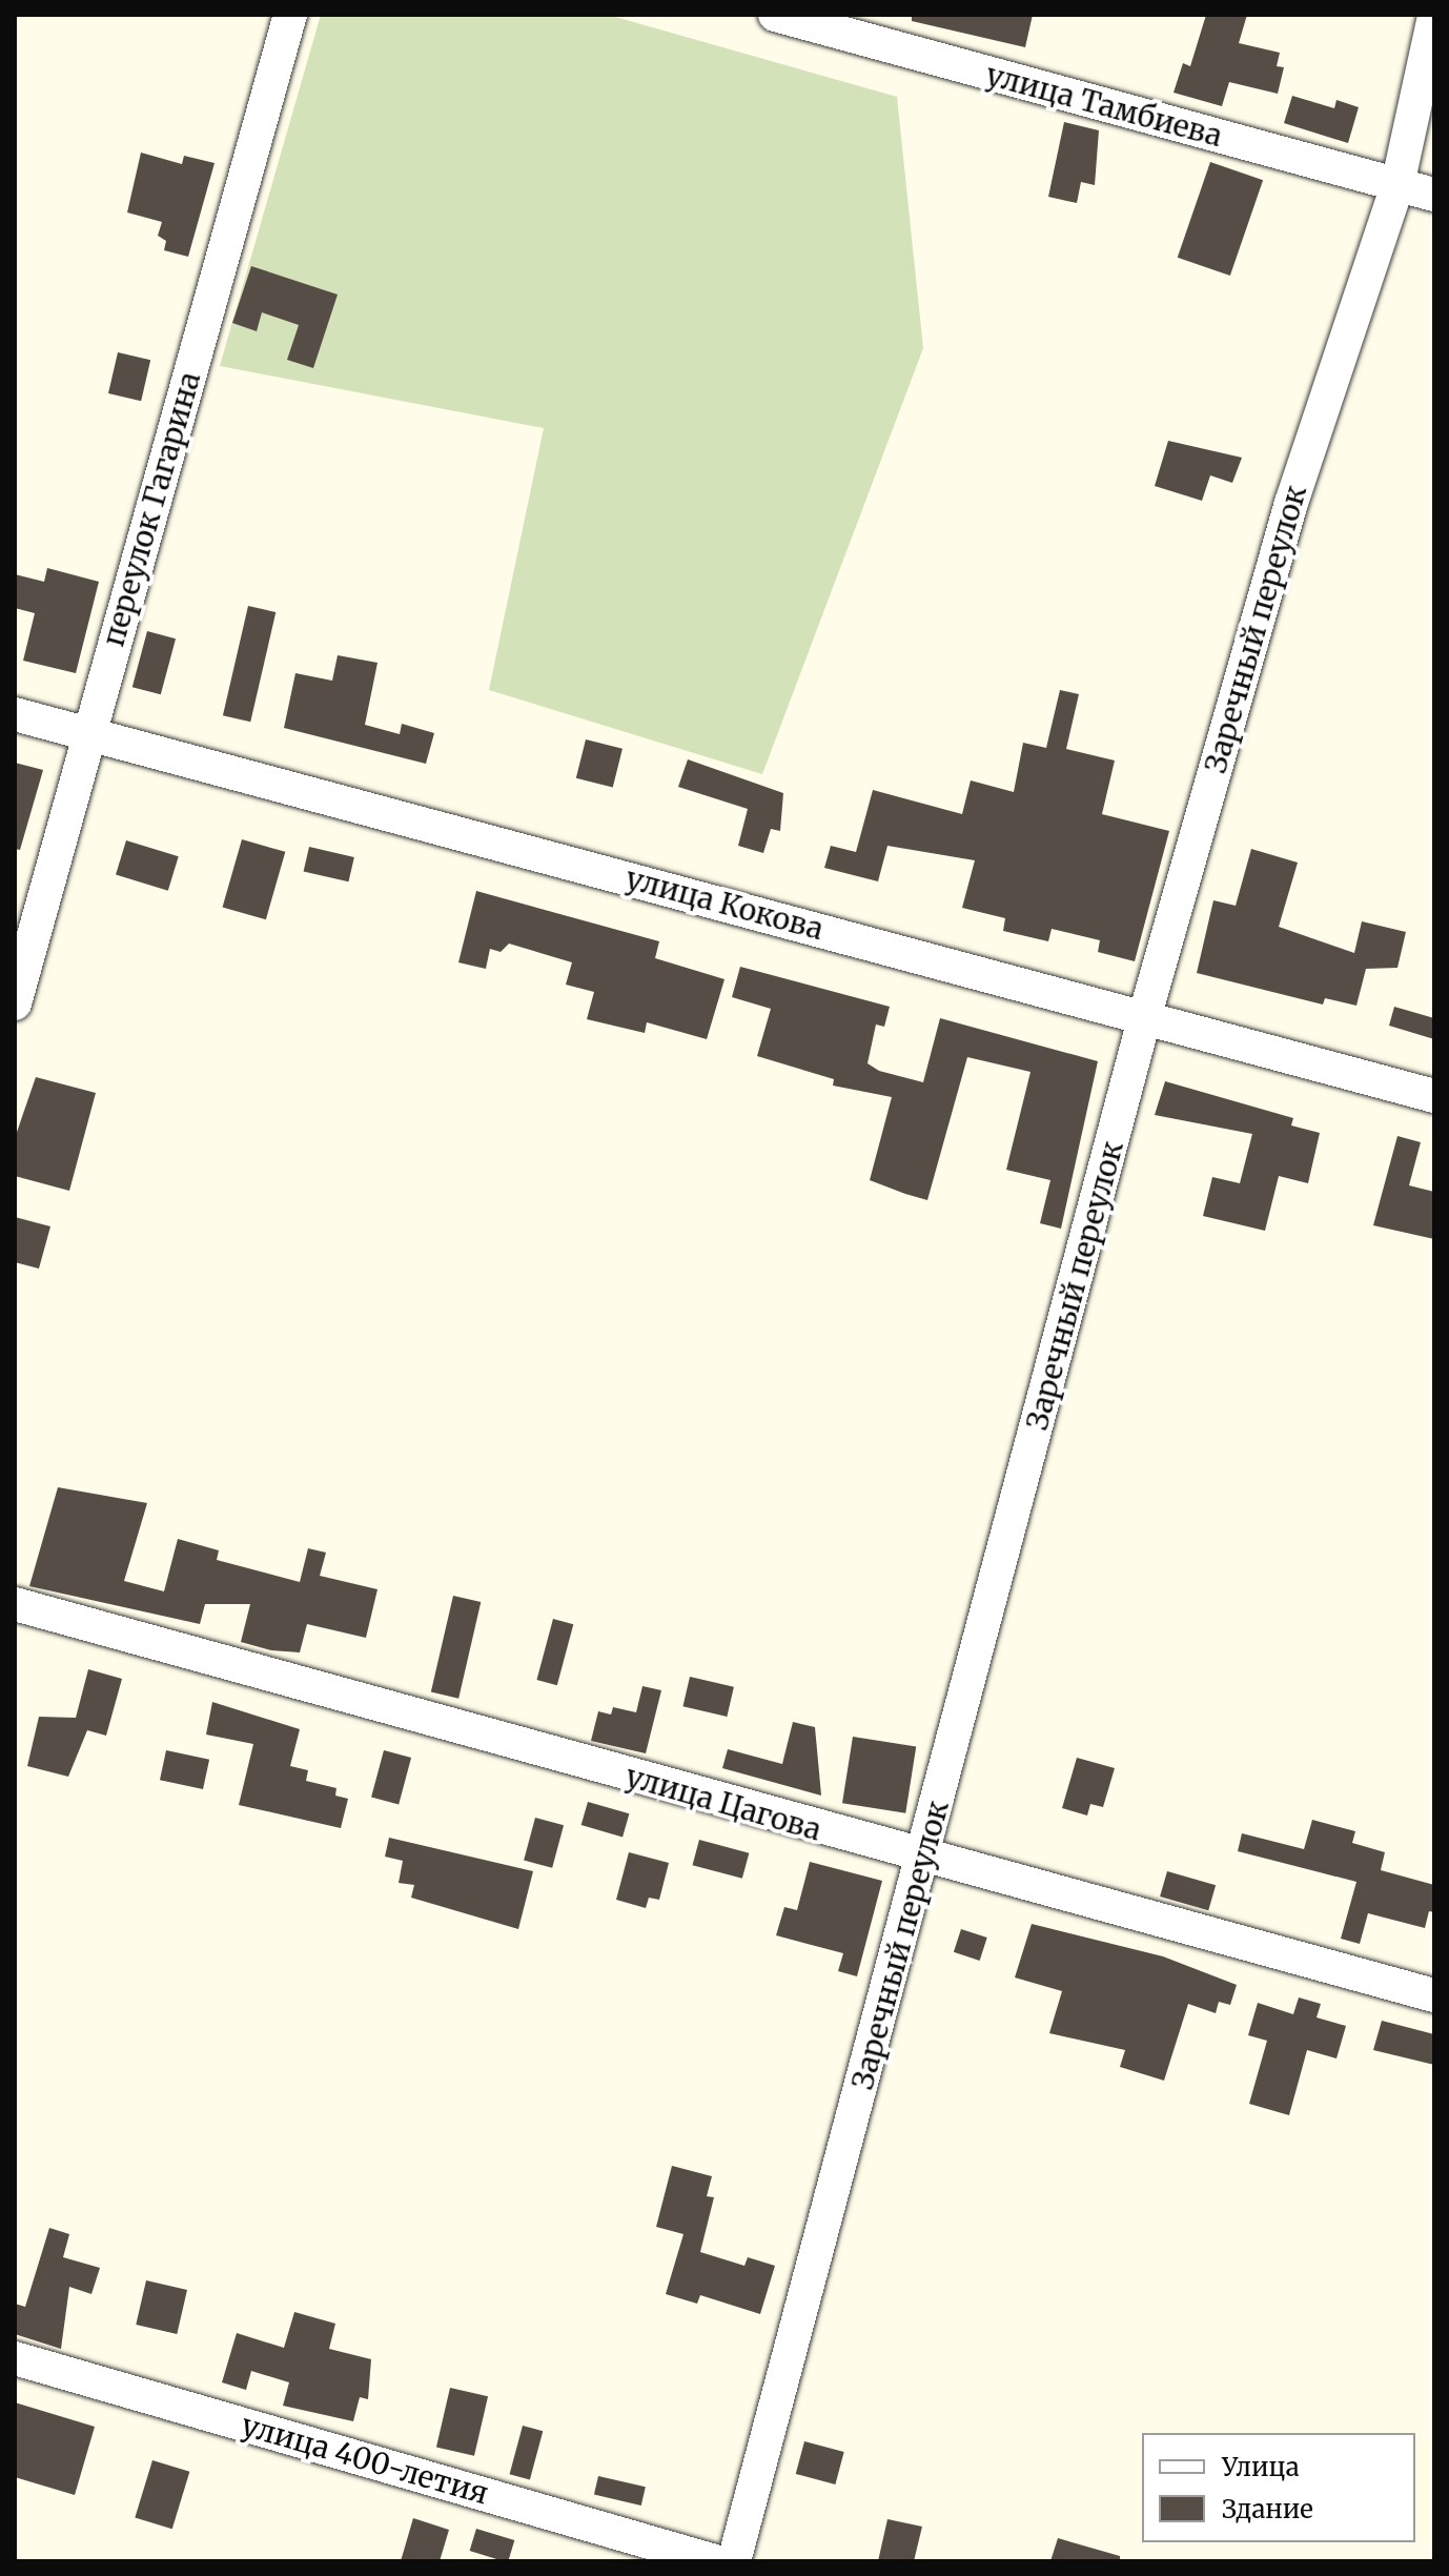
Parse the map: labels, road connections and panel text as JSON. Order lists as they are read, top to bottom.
{
  "streets": {
    "street": [
      "улица Тамбиева",
      "переулок Гагарина",
      "Заречный переулок",
      "улица Кокова",
      "улица Цагова",
      "улица 400-летия"
    ]
  },
  "crossings": [
    ["улица Тамбиева", "Заречный переулок"],
    ["переулок Гагарина", "улица Кокова"],
    ["Заречный переулок", "улица Кокова"],
    ["Заречный переулок", "улица Цагова"]
  ],
  "legend": ["Улица", "Здание"]
}
